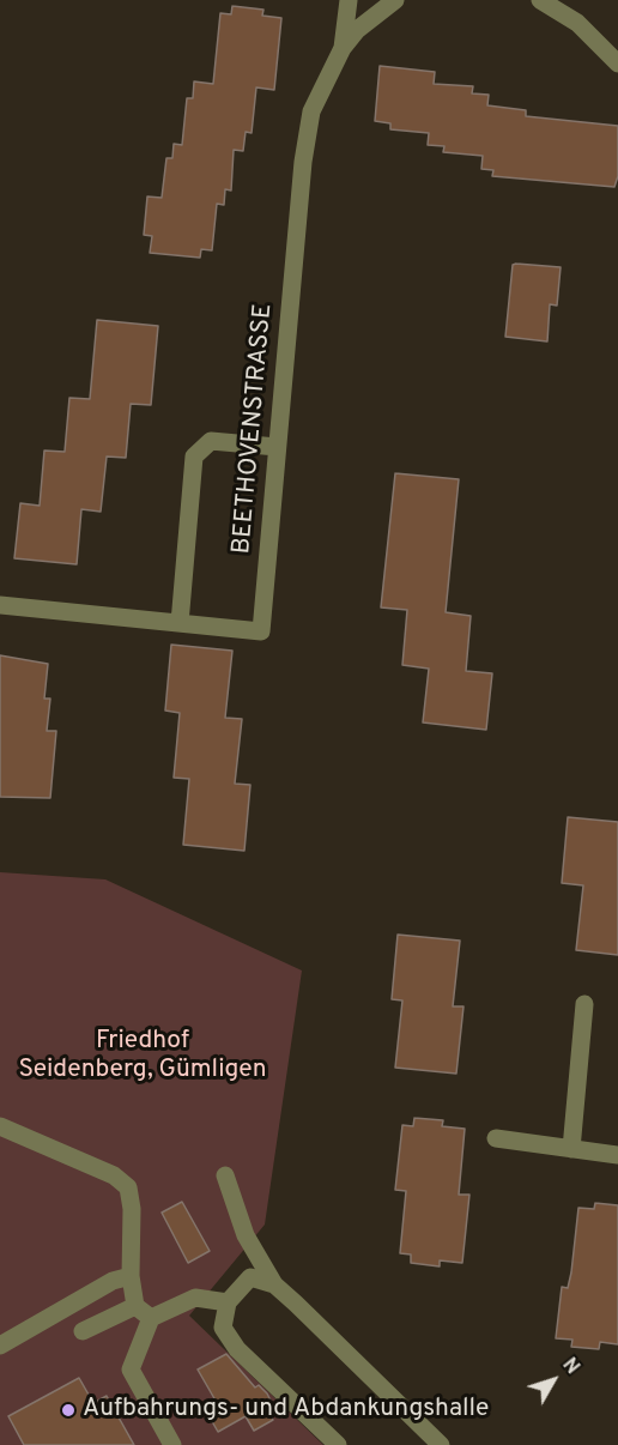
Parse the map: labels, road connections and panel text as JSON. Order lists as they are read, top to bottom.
{
  "streets": {
    "street": ["BEETHOVENSTRASSE"]
  },
  "parks": ["Friedhof Seidenberg, Gümligen"],
  "places": ["Aufbahrungs- und Abdankungshalle"],
  "north": "top right"
}
